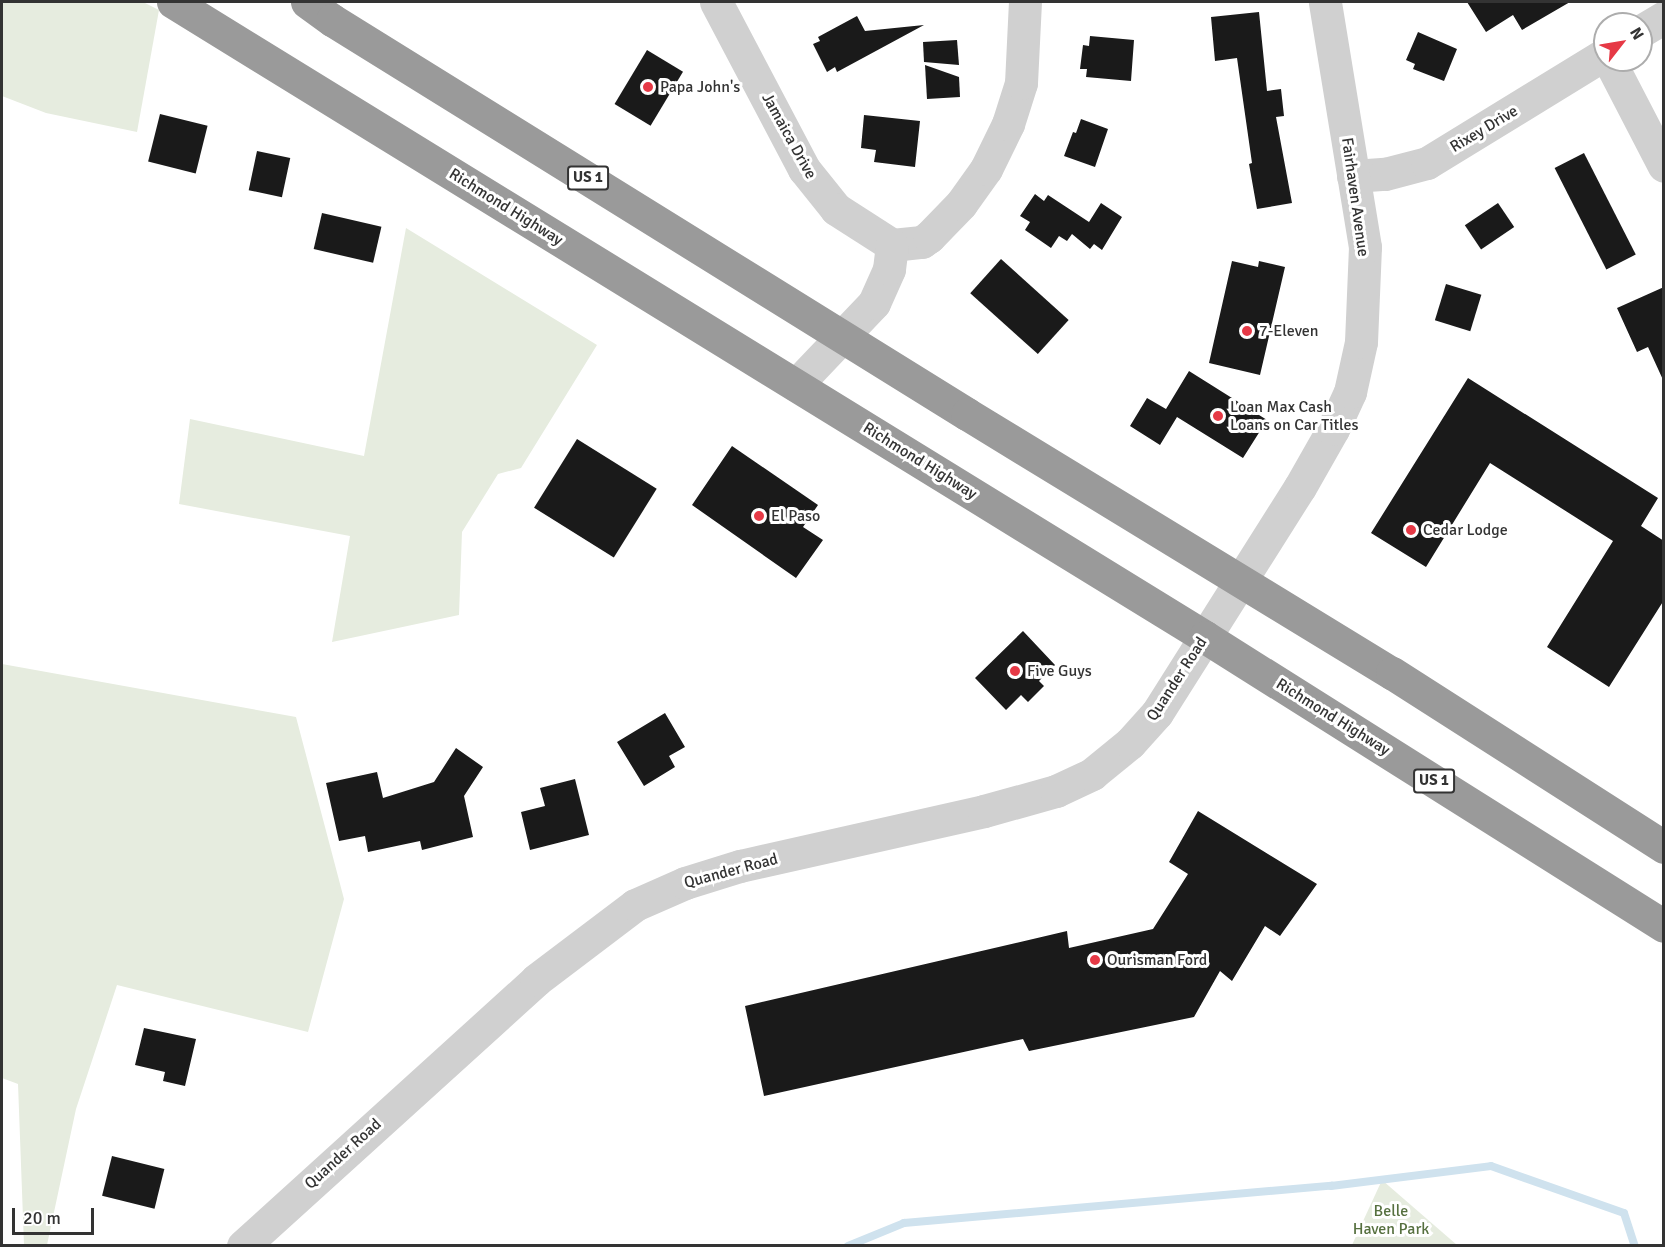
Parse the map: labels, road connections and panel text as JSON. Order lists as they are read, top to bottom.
{
  "streets": {
    "highway": ["US 1", "Richmond Highway"],
    "street": [
      "Rixey Drive",
      "Jamaica Drive",
      "Fairhaven Avenue",
      "Quander Road"
    ]
  },
  "crossings": [
    ["Rixey Drive", "Fairhaven Avenue"],
    ["US 1", "Fairhaven Avenue"],
    ["US 1", "Quander Road"],
    ["Fairhaven Avenue", "Quander Road"],
    ["Richmond Highway", "Quander Road"]
  ],
  "parks": ["Belle Haven Park"],
  "places": [
    "Papa John's",
    "7-Eleven",
    "Loan Max Cash Loans on Car Titles",
    "El Paso",
    "Cedar Lodge",
    "Five Guys",
    "Ourisman Ford"
  ],
  "scale_bar": "20 m",
  "north": "top right"
}
